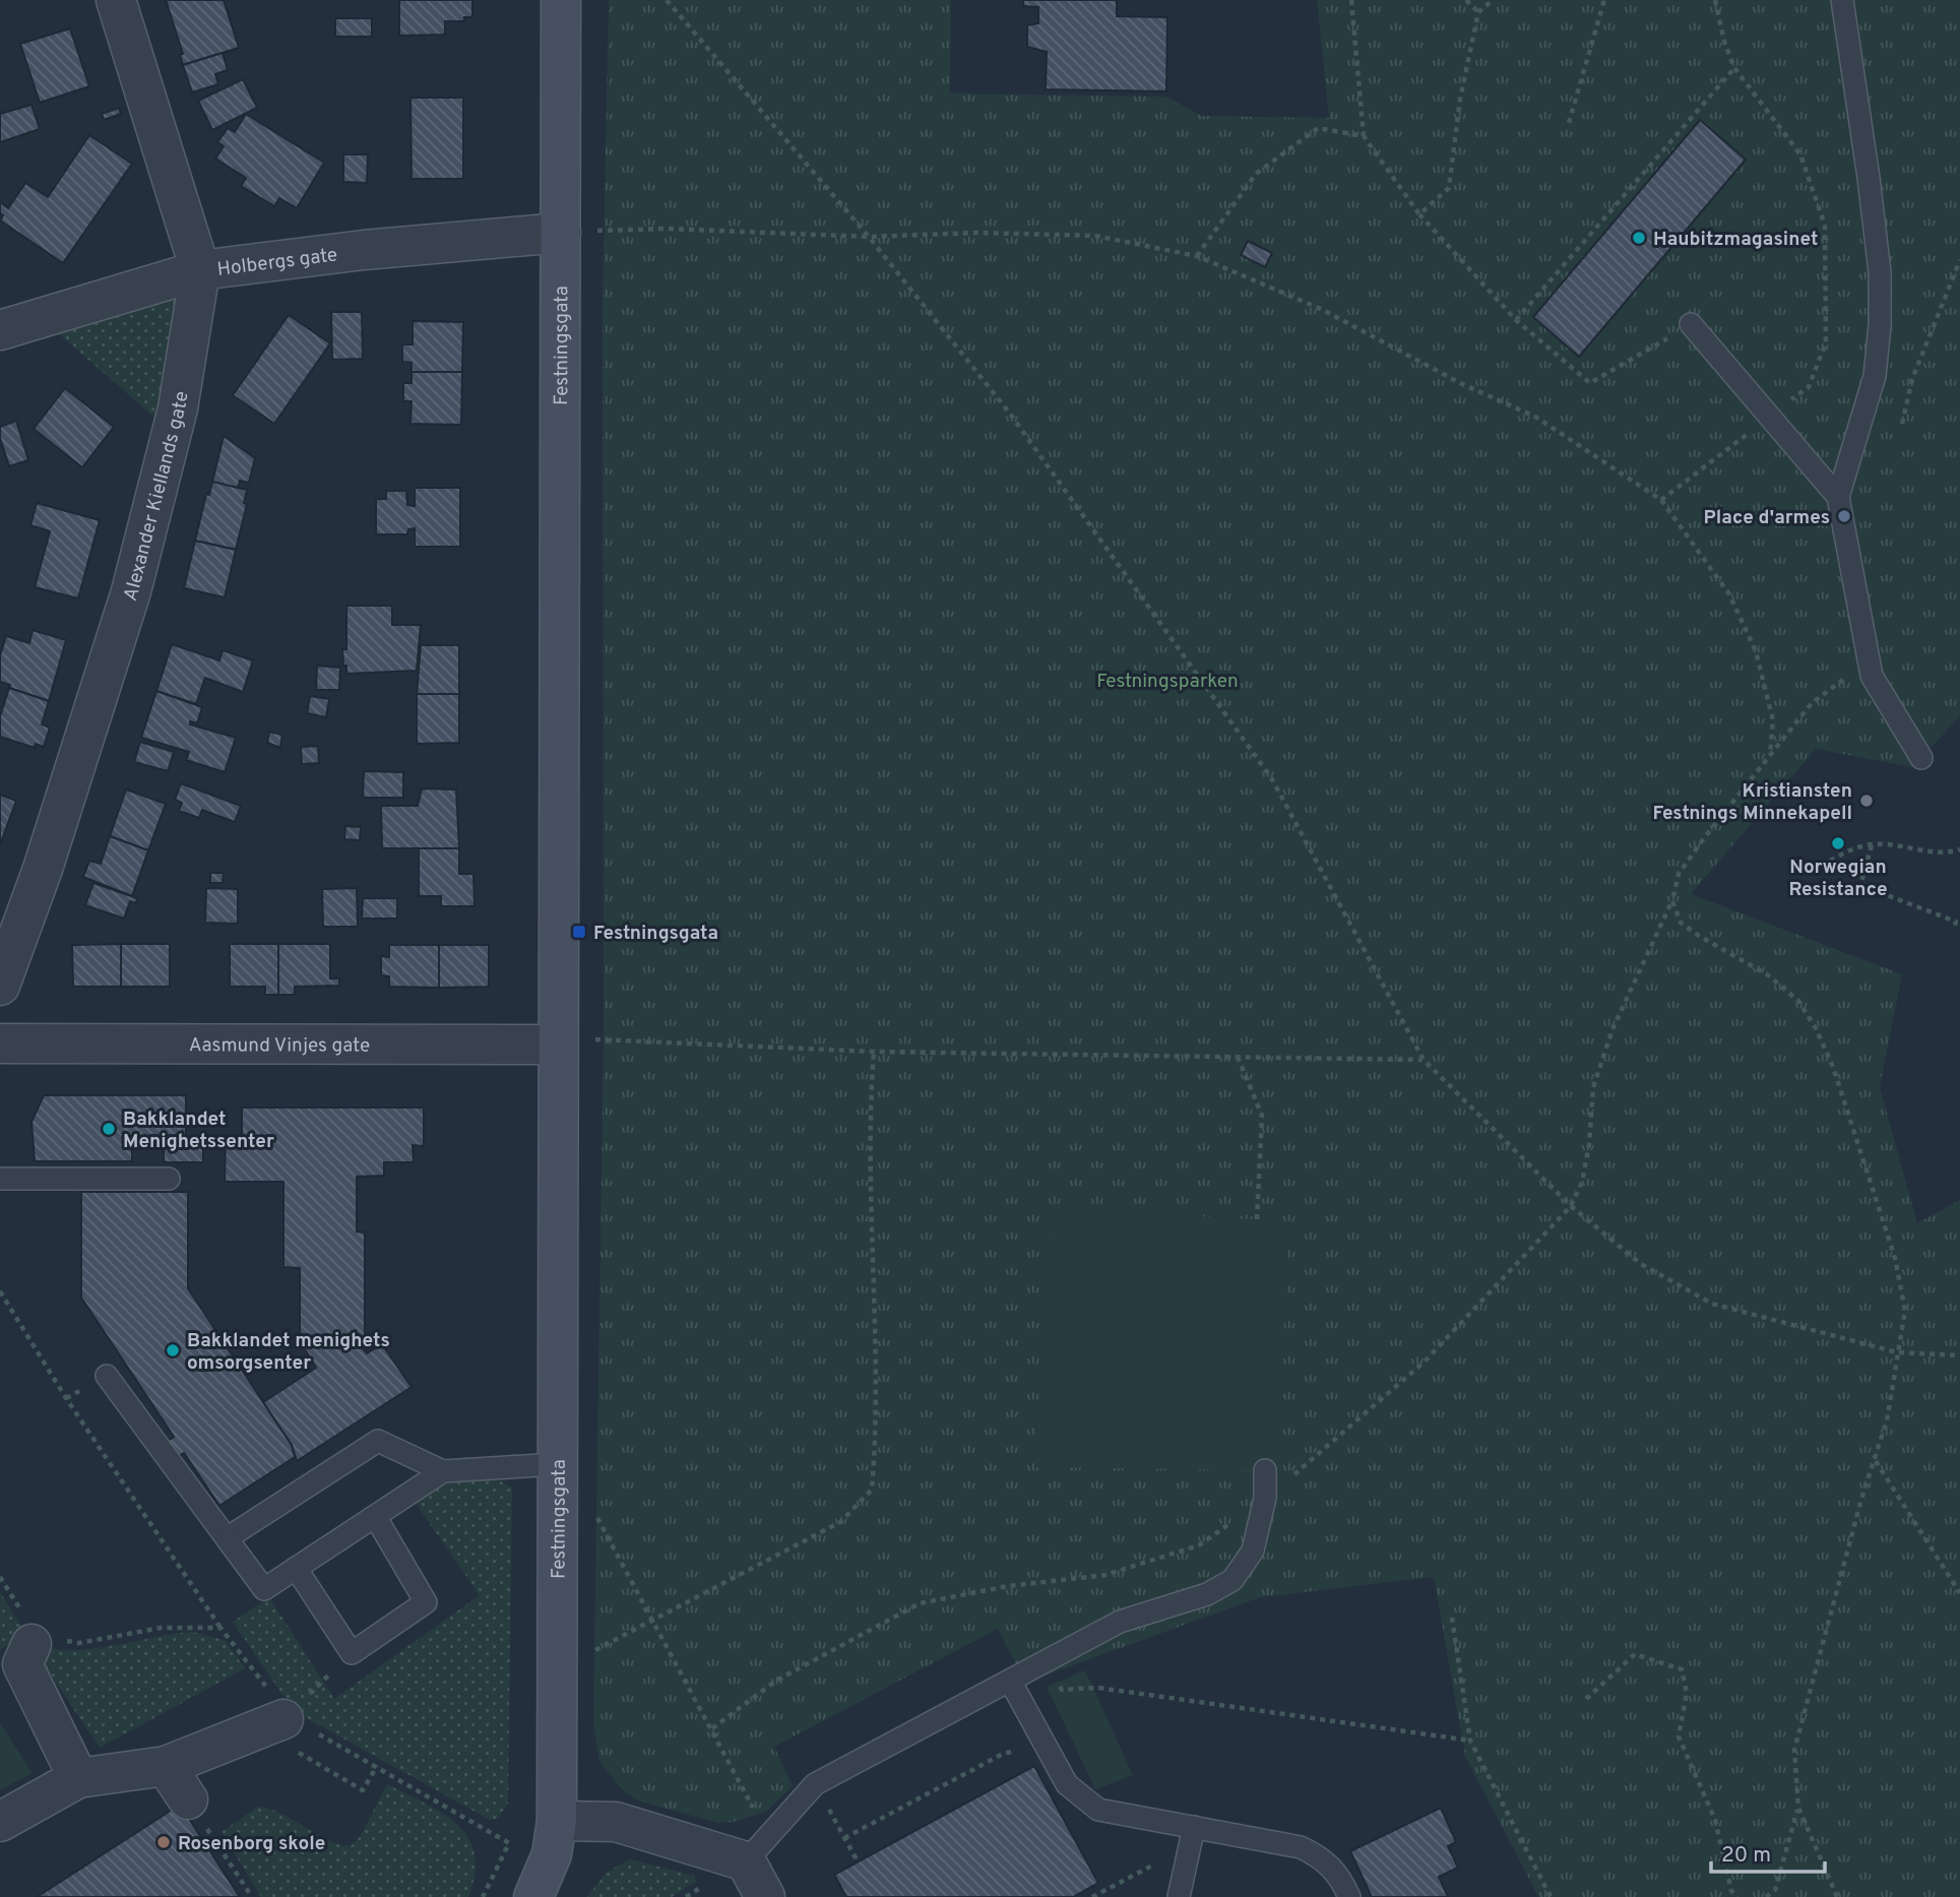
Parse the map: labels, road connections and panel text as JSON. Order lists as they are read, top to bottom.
{
  "streets": {
    "main road": ["Festningsgata"],
    "street": ["Holbergs gate", "Alexander Kiellands gate", "Aasmund Vinjes gate"]
  },
  "crossings": [
    ["Holbergs gate", "Festningsgata"],
    ["Holbergs gate", "Alexander Kiellands gate"],
    ["Festningsgata", "Aasmund Vinjes gate"]
  ],
  "parks": ["Festningsparken"],
  "places": {
    "other": [
      "Haubitzmagasinet",
      "Place d'armes",
      "Kristiansten Festnings Minnekapell",
      "Norwegian Resistance",
      "Bakklandet Menighetssenter",
      "Bakklandet menighets omsorgsenter",
      "Rosenborg skole"
    ],
    "transit": ["Festningsgata"]
  },
  "scale_bar": "20 m"
}
